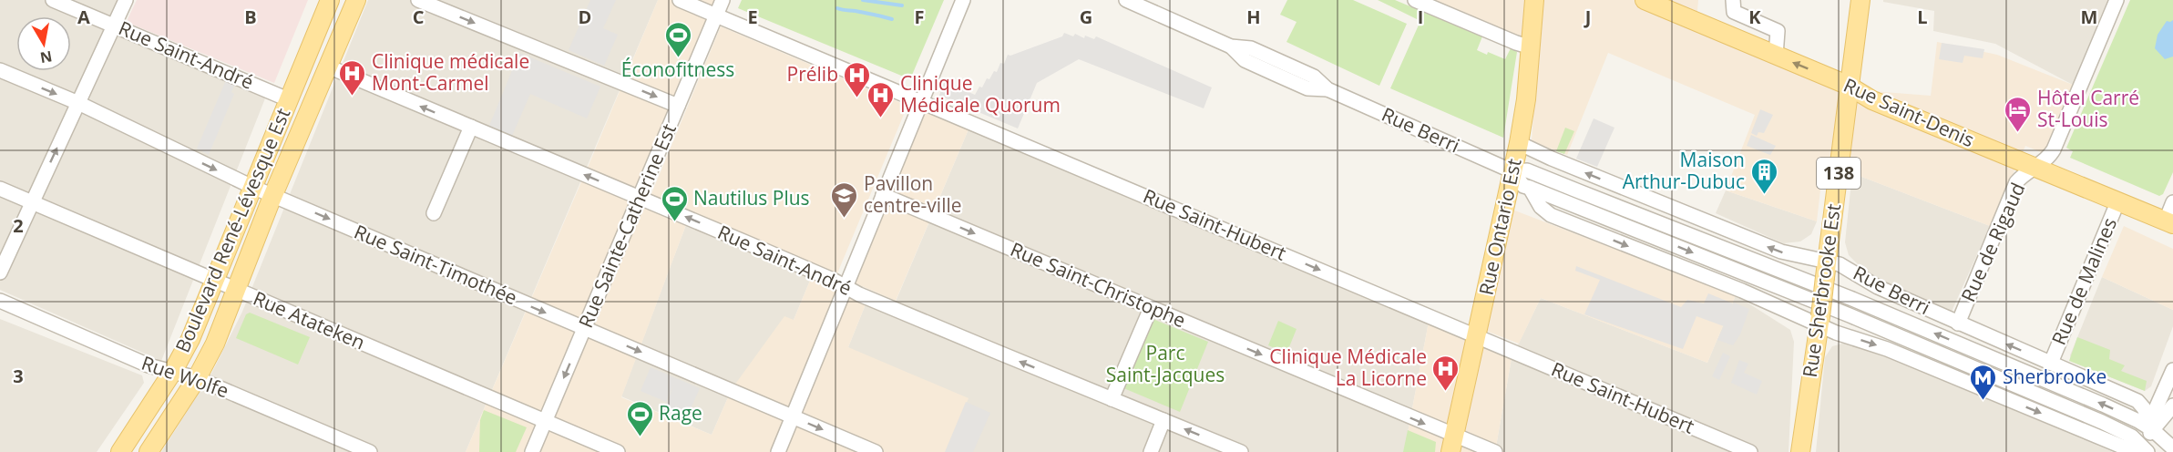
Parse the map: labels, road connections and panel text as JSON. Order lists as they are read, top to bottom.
{
  "streets": {
    "main road": [
      "Rue Saint-Denis",
      "138",
      "Rue Ontario Est",
      "Boulevard René-Lévesque Est",
      "Rue Sherbrooke Est"
    ],
    "street": [
      "Rue Saint-André",
      "Rue Berri",
      "Rue Saint-Hubert",
      "Rue Sainte-Catherine Est",
      "Rue de Rigaud",
      "Rue Saint-Timothée",
      "Rue de Malines",
      "Rue Saint-Christophe",
      "Rue Atateken",
      "Rue Wolfe"
    ]
  },
  "crossings": [
    ["Rue Saint-André", "Rue Sainte-Catherine Est"],
    ["Rue Saint-André", "Boulevard René-Lévesque Est"],
    ["Rue Saint-Denis", "Rue de Rigaud"],
    ["Rue Saint-Denis", "Rue de Malines"],
    ["Rue Saint-Denis", "Rue Sherbrooke Est"],
    ["Rue Berri", "Rue Ontario Est"],
    ["Rue Berri", "Rue de Rigaud"],
    ["Rue Berri", "Rue de Malines"],
    ["Rue Berri", "Rue Sherbrooke Est"],
    ["Rue Saint-Hubert", "Rue Sainte-Catherine Est"],
    ["Rue Saint-Hubert", "Rue Ontario Est"],
    ["Rue Sainte-Catherine Est", "Rue Saint-Timothée"],
    ["Rue Sainte-Catherine Est", "Rue Atateken"],
    ["Rue Ontario Est", "Rue Saint-Christophe"],
    ["Boulevard René-Lévesque Est", "Rue Saint-Timothée"],
    ["Boulevard René-Lévesque Est", "Rue Atateken"],
    ["Boulevard René-Lévesque Est", "Rue Wolfe"]
  ],
  "one_way": [
    "Rue Saint-André",
    "Rue Saint-Hubert",
    "Rue Saint-Timothée",
    "Rue Saint-Christophe"
  ],
  "parks": ["Parc Saint-Jacques"],
  "places": {
    "sports": ["Éconofitness", "Nautilus Plus", "Rage"],
    "hospital": [
      "Clinique médicale Mont-Carmel",
      "Prélib",
      "Clinique Médicale Quorum",
      "Clinique Médicale La Licorne"
    ],
    "hotel": ["Hôtel Carré St-Louis"],
    "building": ["Maison Arthur-Dubuc"],
    "school or university": ["Pavillon centre-ville"],
    "metro station": ["Sherbrooke"]
  },
  "north": "bottom",
  "grid": {
    "columns": [
      "A",
      "B",
      "C",
      "D",
      "E",
      "F",
      "G",
      "H",
      "I",
      "J",
      "K",
      "L",
      "M"
    ],
    "rows": ["2", "3"]
  }
}
